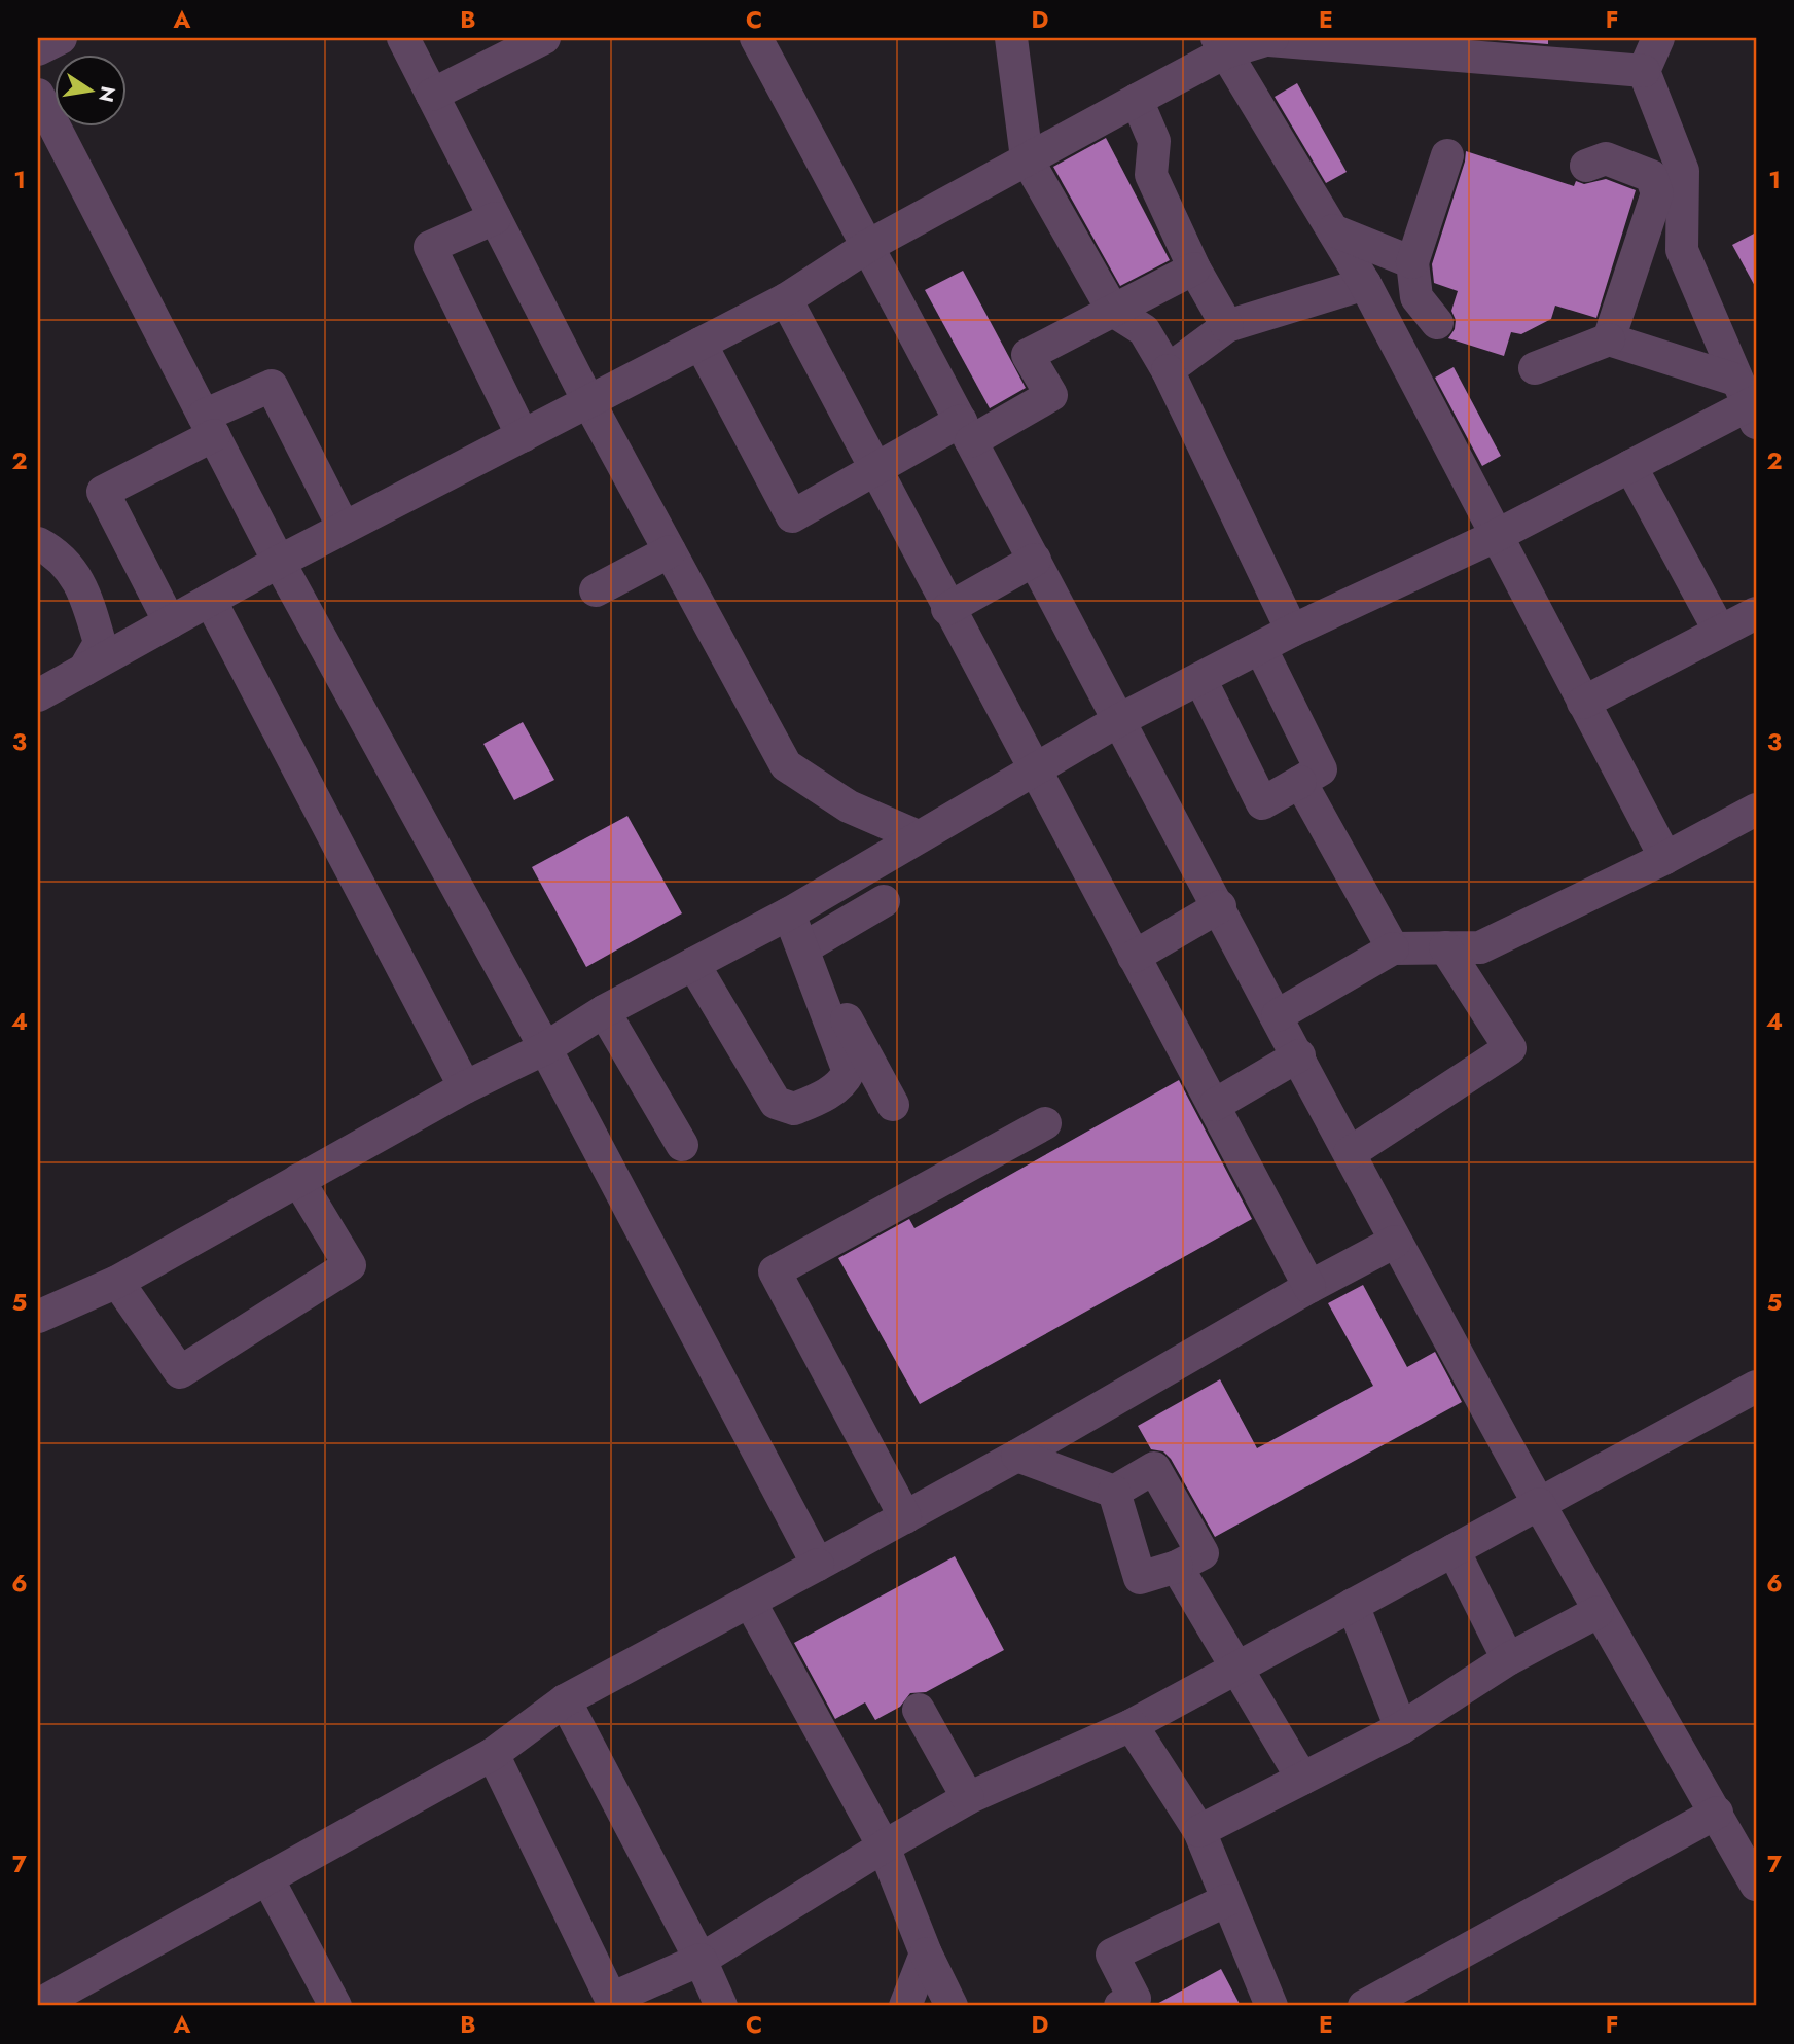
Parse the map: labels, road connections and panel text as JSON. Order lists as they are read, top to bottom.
{
  "north": "right",
  "grid": {
    "columns": [
      "A",
      "B",
      "C",
      "D",
      "E",
      "F"
    ],
    "rows": [
      "1",
      "2",
      "3",
      "4",
      "5",
      "6",
      "7"
    ]
  }
}
